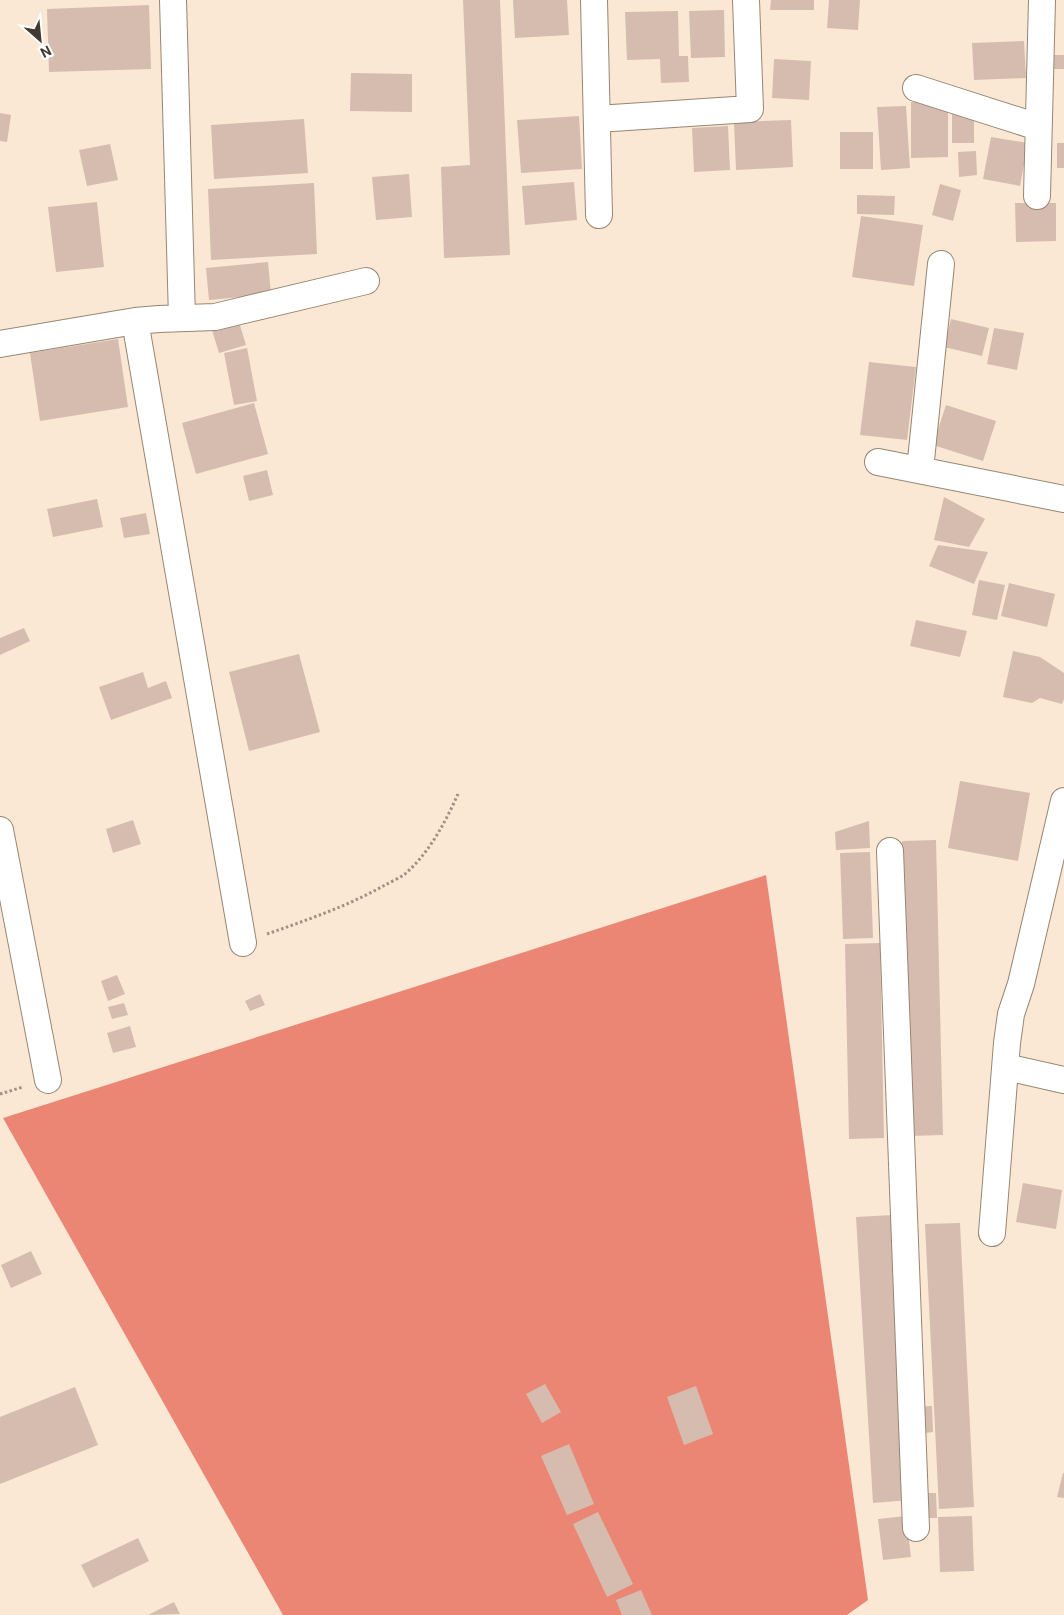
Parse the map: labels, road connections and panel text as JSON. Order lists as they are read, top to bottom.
{
  "north": "bottom right"
}
